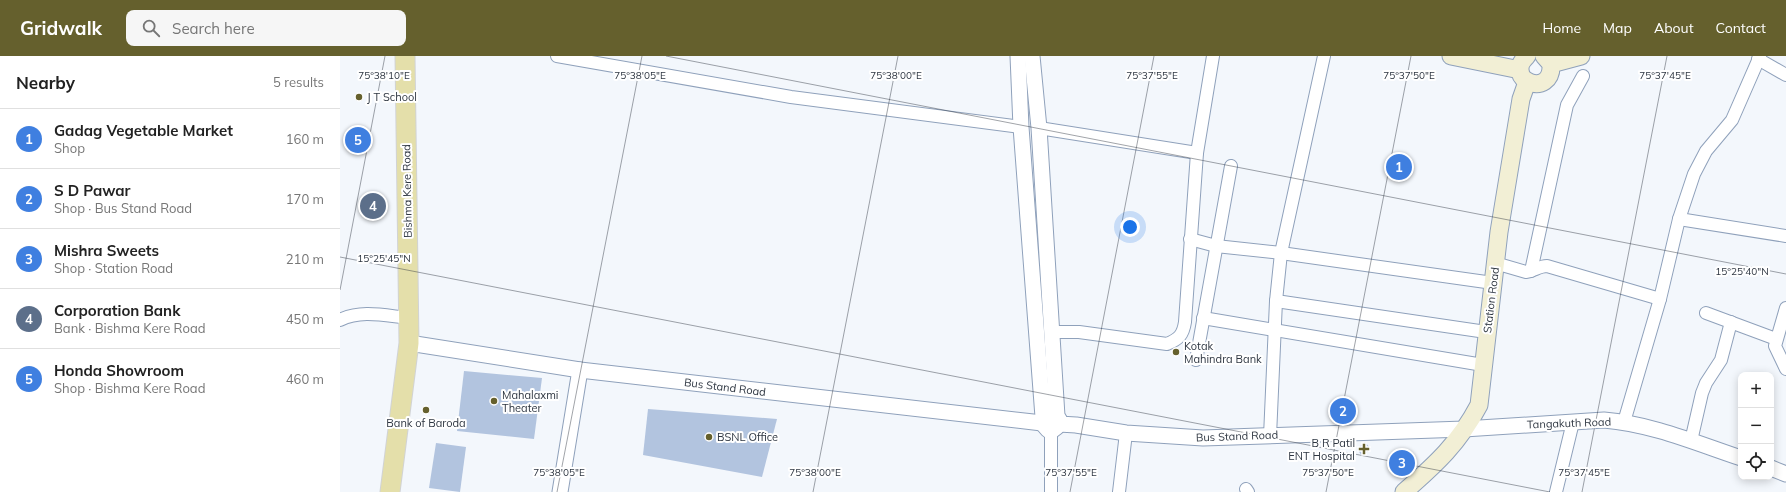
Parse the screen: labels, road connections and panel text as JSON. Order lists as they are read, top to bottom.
{
  "streets": {
    "main road": ["Bishma Kere Road", "Station Road"],
    "street": ["Bus Stand Road", "Tangakuth Road"]
  },
  "crossings": [
    ["Bishma Kere Road", "Bus Stand Road"],
    ["Station Road", "Bus Stand Road"],
    ["Station Road", "Tangakuth Road"],
    ["Bus Stand Road", "Tangakuth Road"]
  ],
  "places": {
    "other": [
      "J T School",
      "Kotak Mahindra Bank",
      "Mahalaxmi Theater",
      "Bank of Baroda",
      "BSNL Office"
    ],
    "health": ["B R Patil ENT Hospital"]
  },
  "page": {
    "header": "Gridwalk",
    "search": "Search here",
    "nav": [
      "Home",
      "Map",
      "About",
      "Contact"
    ],
    "heading": ["Nearby", "5 results"],
    "list": [
      {
        "mark": "1",
        "name": "Gadag Vegetable Market",
        "note": "Shop",
        "value": "160 m"
      },
      {
        "mark": "2",
        "name": "S D Pawar",
        "note": "Shop · Bus Stand Road",
        "value": "170 m"
      },
      {
        "mark": "3",
        "name": "Mishra Sweets",
        "note": "Shop · Station Road",
        "value": "210 m"
      },
      {
        "mark": "4",
        "name": "Corporation Bank",
        "note": "Bank · Bishma Kere Road",
        "value": "450 m"
      },
      {
        "mark": "5",
        "name": "Honda Showroom",
        "note": "Shop · Bishma Kere Road",
        "value": "460 m"
      }
    ],
    "pins": [
      "5",
      "1",
      "4",
      "2",
      "3"
    ],
    "map_buttons": ["+", "−"]
  },
  "coordinates": [
    "75°38'10\"E",
    "75°38'05\"E",
    "75°38'00\"E",
    "75°37'55\"E",
    "75°37'50\"E",
    "75°37'45\"E",
    "15°25'45\"N",
    "15°25'40\"N"
  ]
}
